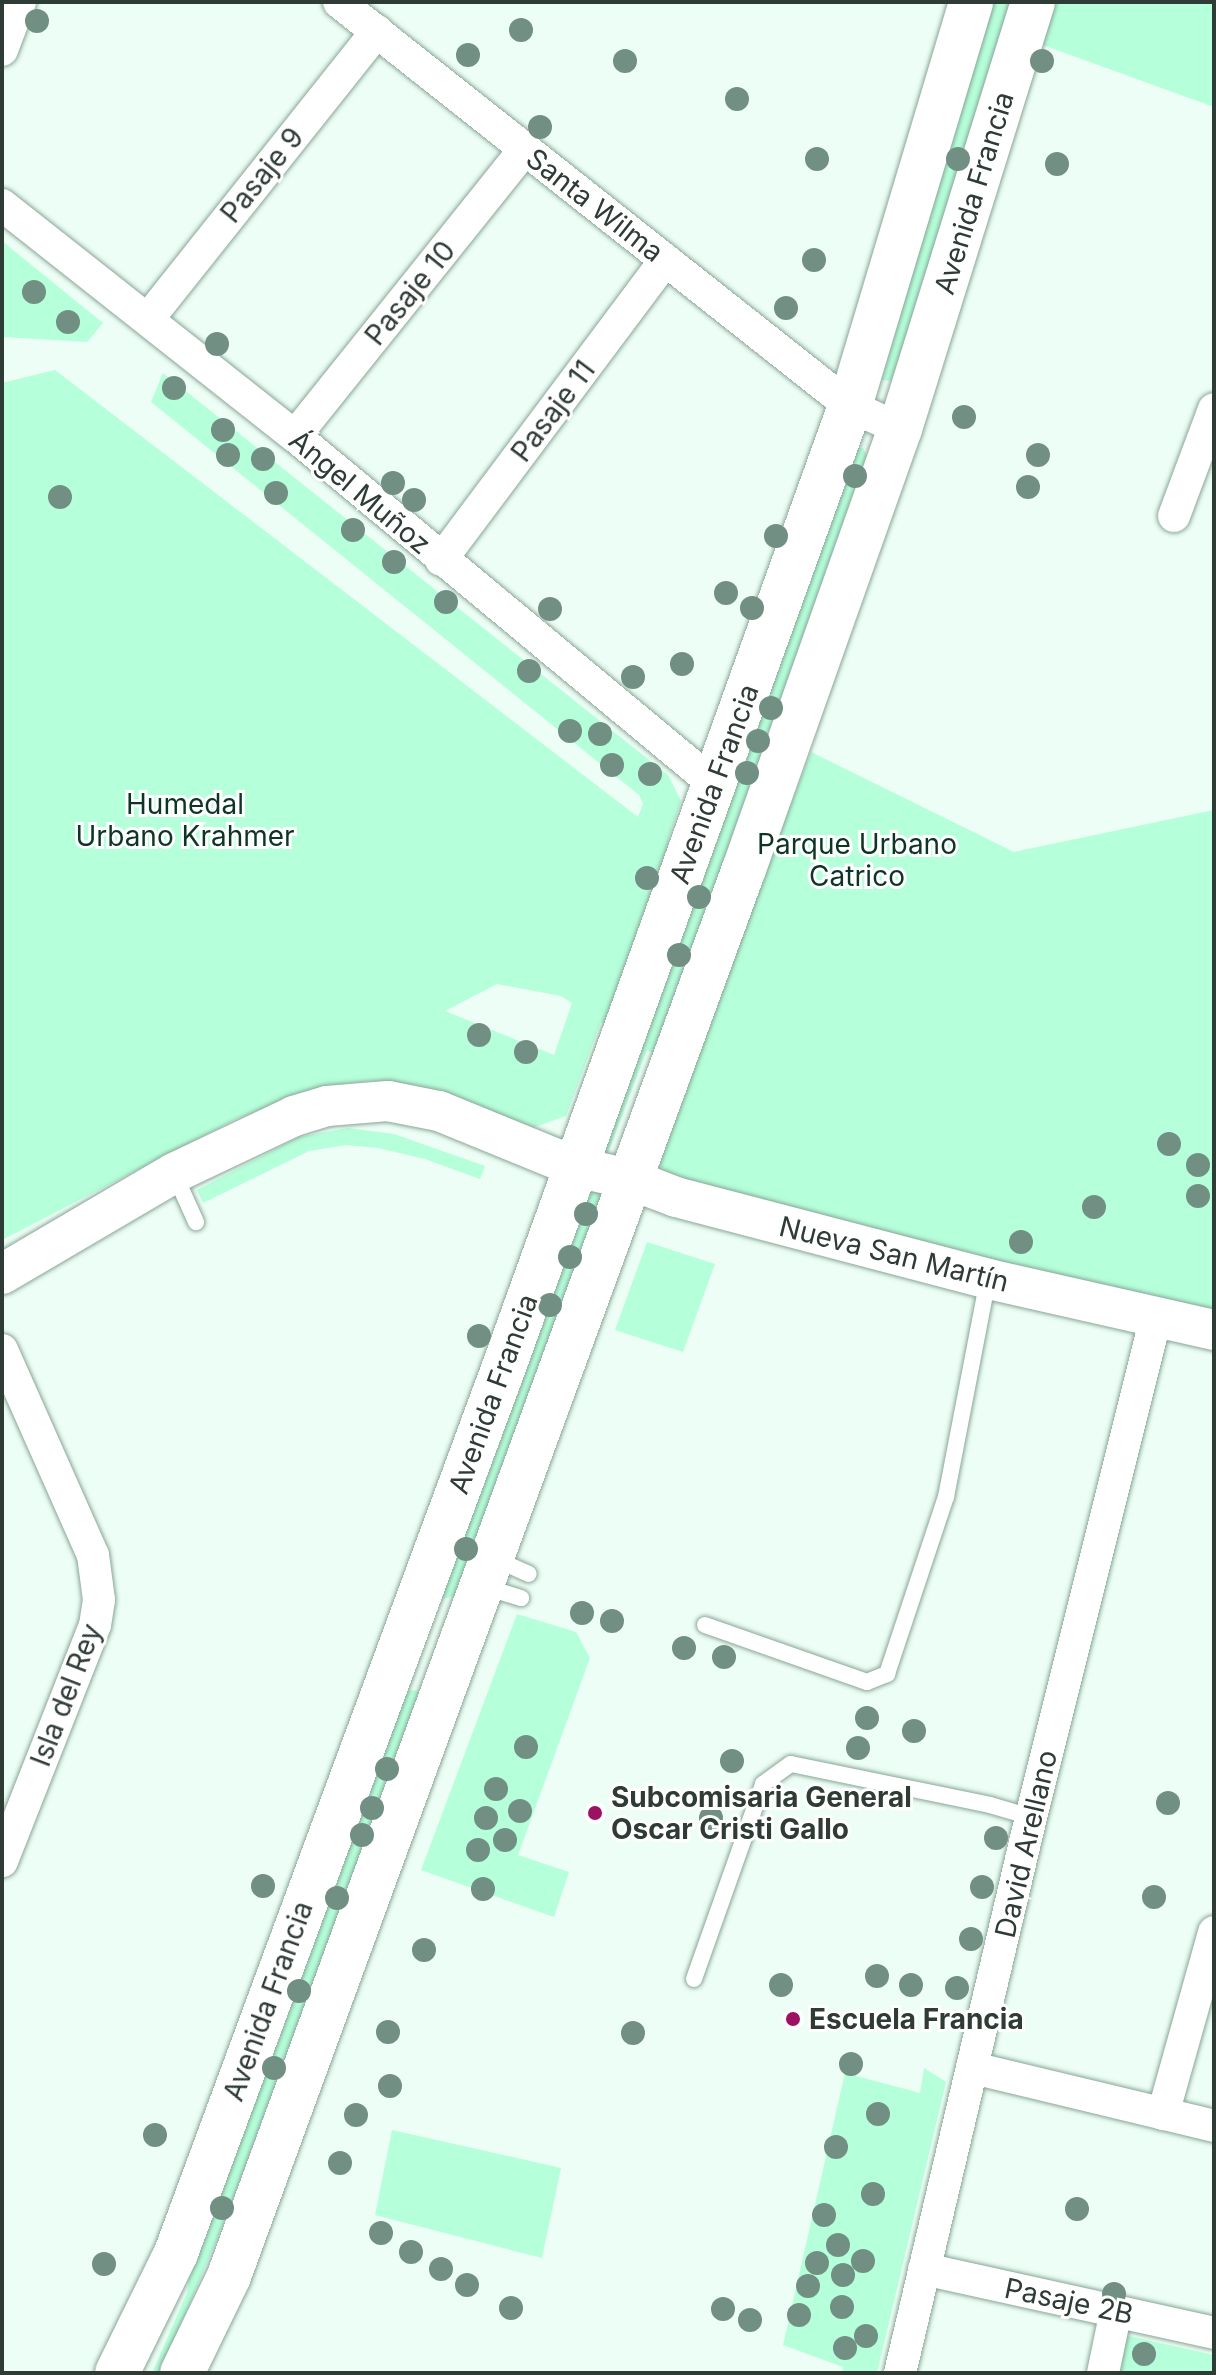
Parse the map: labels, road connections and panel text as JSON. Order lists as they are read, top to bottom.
{
  "streets": {
    "main road": ["Avenida Francia"],
    "street": [
      "Pasaje 9",
      "Santa Wilma",
      "Pasaje 10",
      "Pasaje 11",
      "Ángel Muñoz",
      "Nueva San Martín",
      "Isla del Rey",
      "David Arellano",
      "Pasaje 2B"
    ]
  },
  "crossings": [
    ["Pasaje 9", "Santa Wilma"],
    ["Pasaje 9", "Ángel Muñoz"],
    ["Avenida Francia", "Santa Wilma"],
    ["Avenida Francia", "Ángel Muñoz"],
    ["Avenida Francia", "Nueva San Martín"],
    ["Santa Wilma", "Pasaje 10"],
    ["Santa Wilma", "Pasaje 11"],
    ["Pasaje 10", "Ángel Muñoz"],
    ["Pasaje 11", "Ángel Muñoz"],
    ["Nueva San Martín", "David Arellano"],
    ["David Arellano", "Pasaje 2B"]
  ],
  "parks": ["Humedal Urbano Krahmer", "Parque Urbano Catrico"],
  "places": ["Subcomisaria General Oscar Cristi Gallo", "Escuela Francia"]
}
